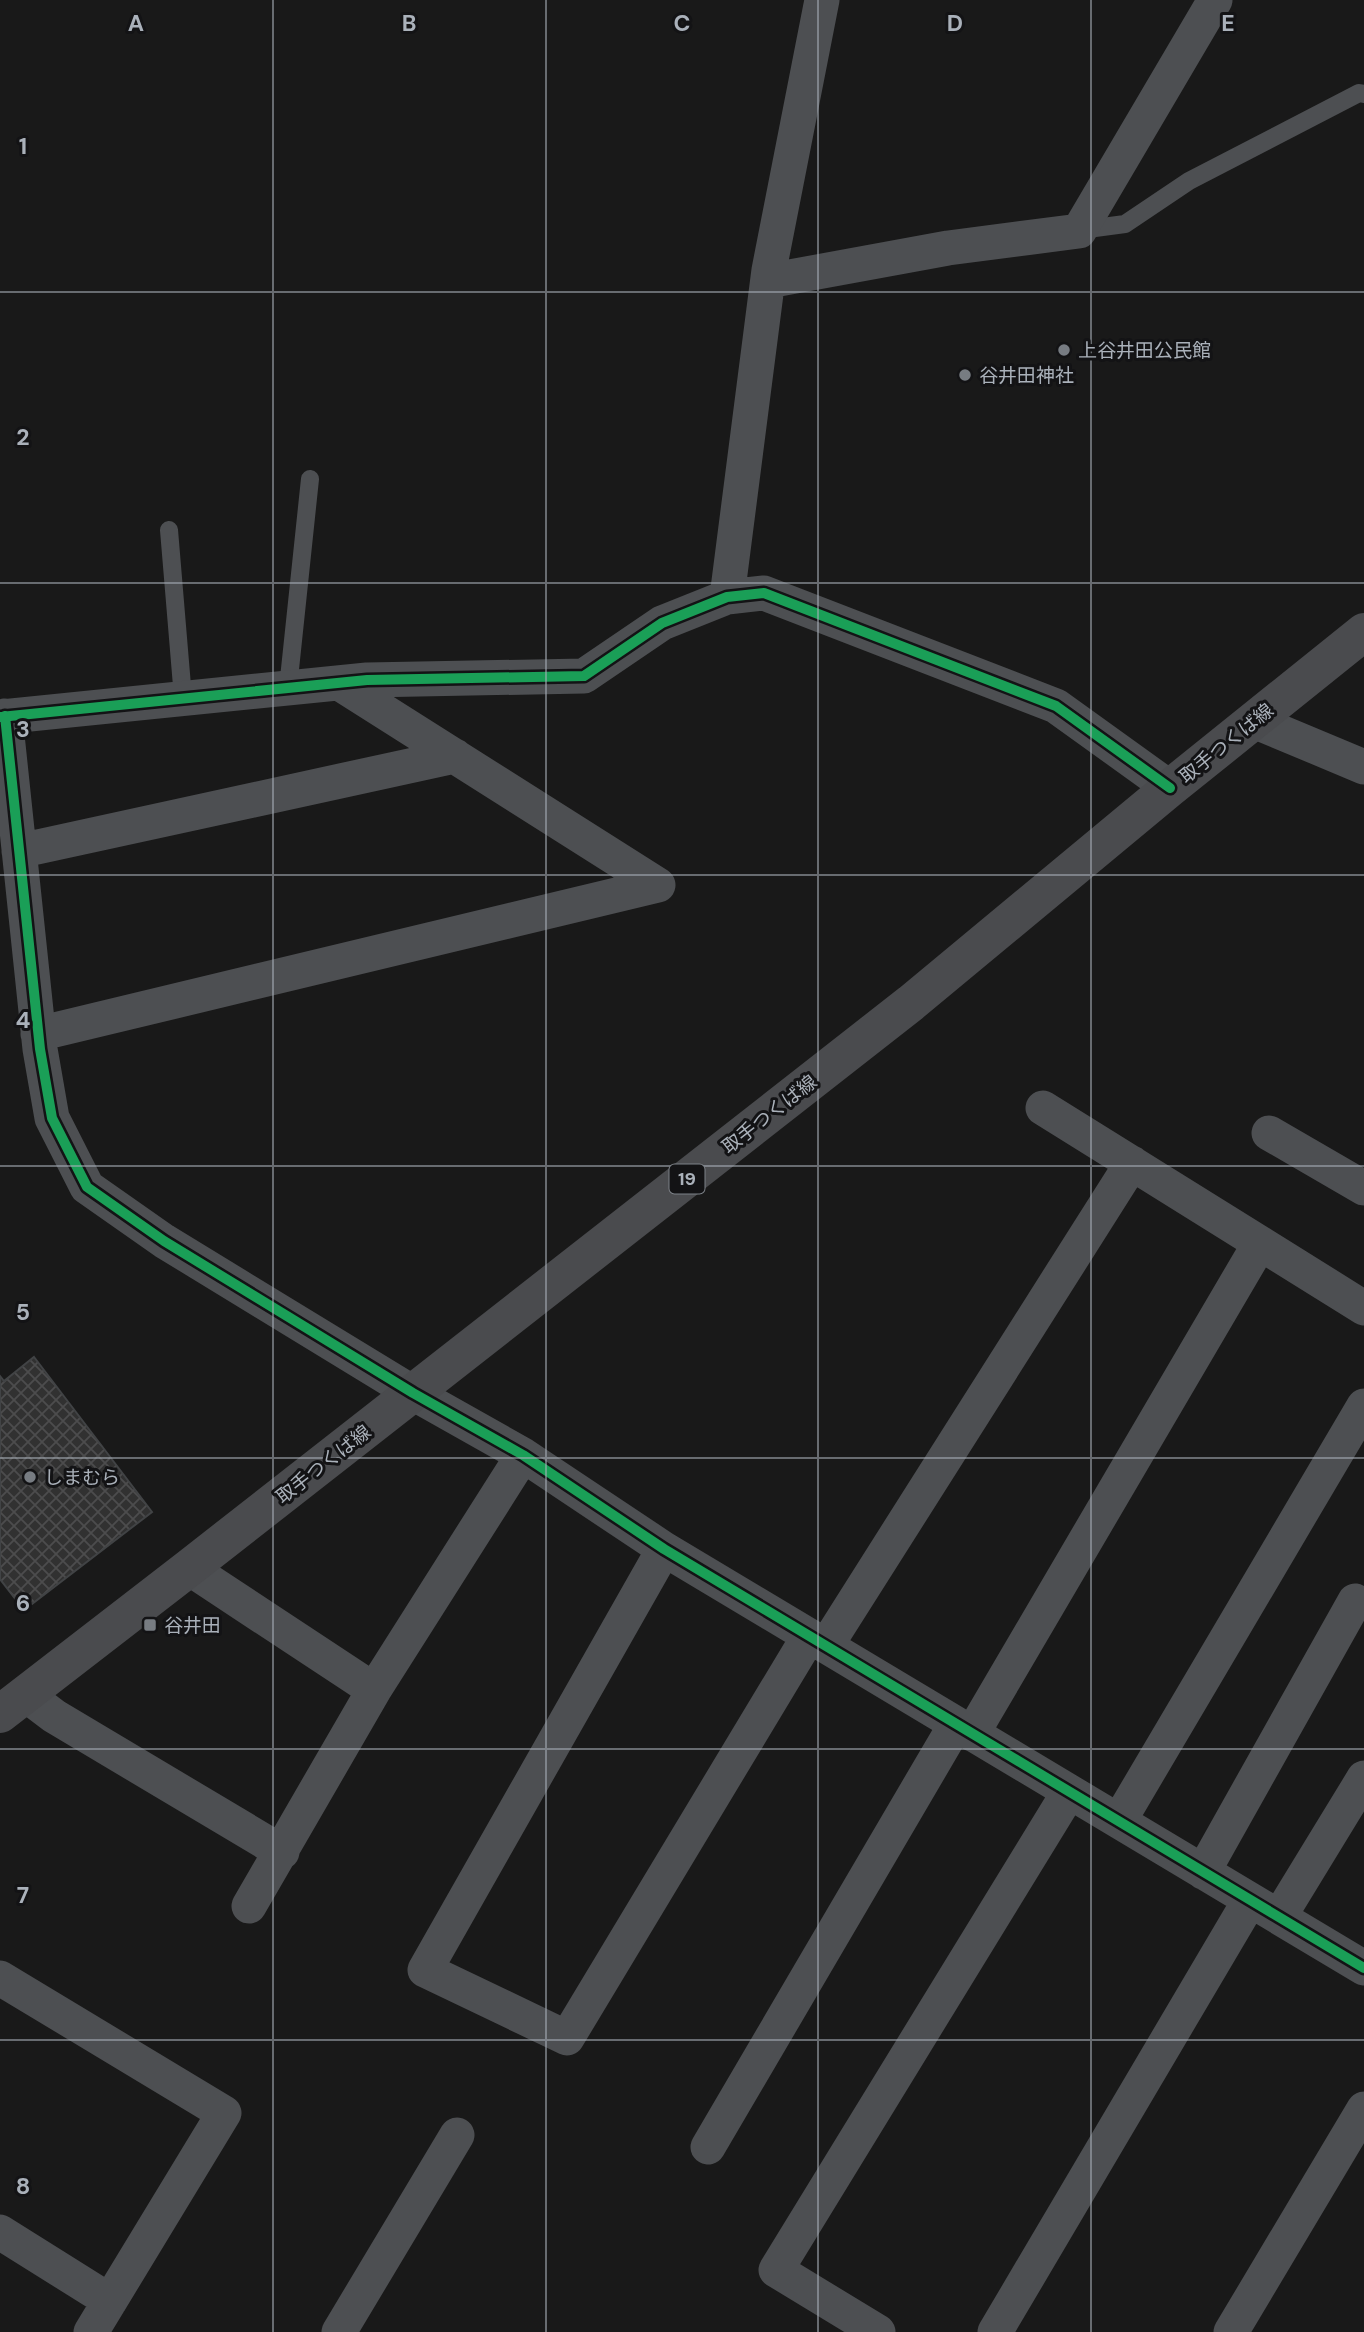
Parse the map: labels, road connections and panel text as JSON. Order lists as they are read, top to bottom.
{
  "streets": {
    "main road": ["取手つくば線", "19"]
  },
  "places": {
    "other": ["上谷井田公民館", "谷井田神社", "しまむら"],
    "transit": ["谷井田"]
  },
  "grid": {
    "columns": [
      "A",
      "B",
      "C",
      "D",
      "E"
    ],
    "rows": [
      "1",
      "2",
      "3",
      "4",
      "5",
      "6",
      "7",
      "8"
    ]
  }
}
